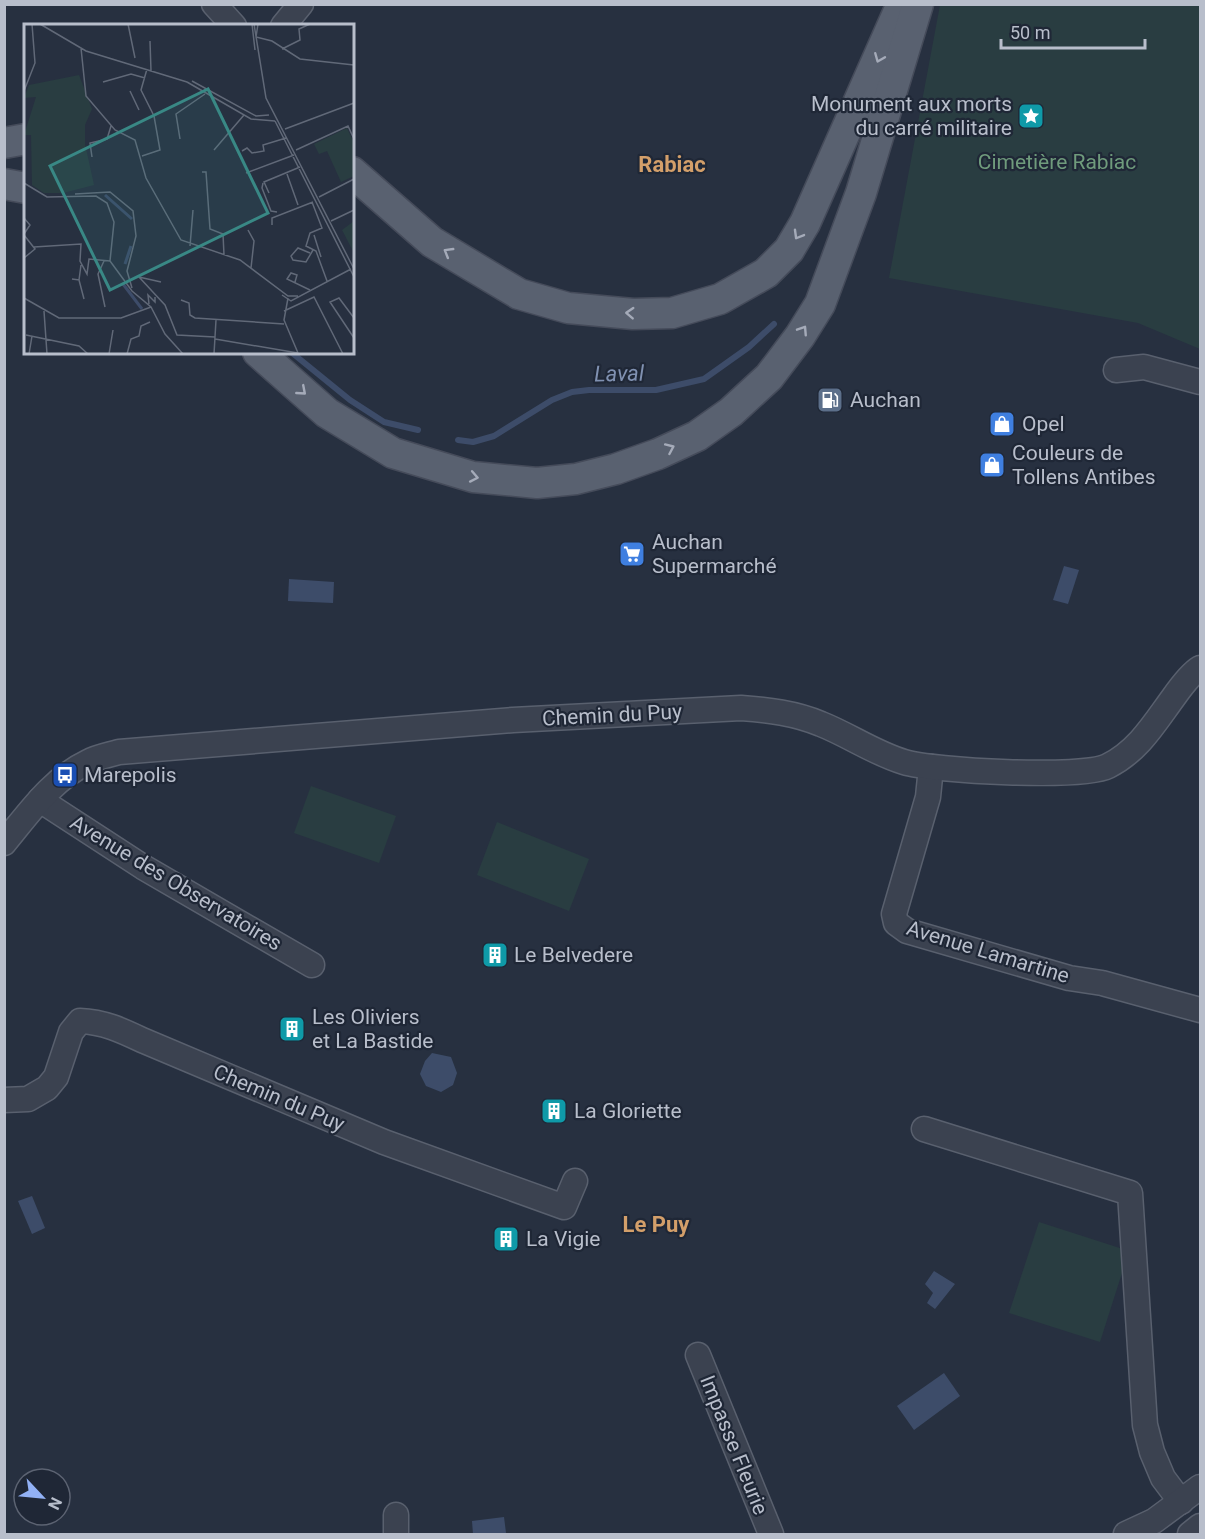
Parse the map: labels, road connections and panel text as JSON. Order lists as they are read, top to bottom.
{
  "streets": {
    "street": [
      "Chemin du Puy",
      "Avenue des Observatoires",
      "Avenue Lamartine",
      "Impasse Fleurie"
    ]
  },
  "crossings": [
    ["Chemin du Puy", "Avenue des Observatoires"],
    ["Chemin du Puy", "Avenue Lamartine"]
  ],
  "districts": ["Rabiac", "Le Puy"],
  "water": ["Laval"],
  "parks": ["Cimetière Rabiac"],
  "places": {
    "place": ["Monument aux morts du carré militaire"],
    "fuel station": ["Auchan"],
    "shop": ["Opel", "Couleurs de Tollens Antibes"],
    "supermarket": ["Auchan Supermarché"],
    "bus stop": ["Marepolis"],
    "building": [
      "Le Belvedere",
      "Les Oliviers et La Bastide",
      "La Gloriette",
      "La Vigie"
    ]
  },
  "scale_bar": "50 m",
  "north": "bottom right"
}
